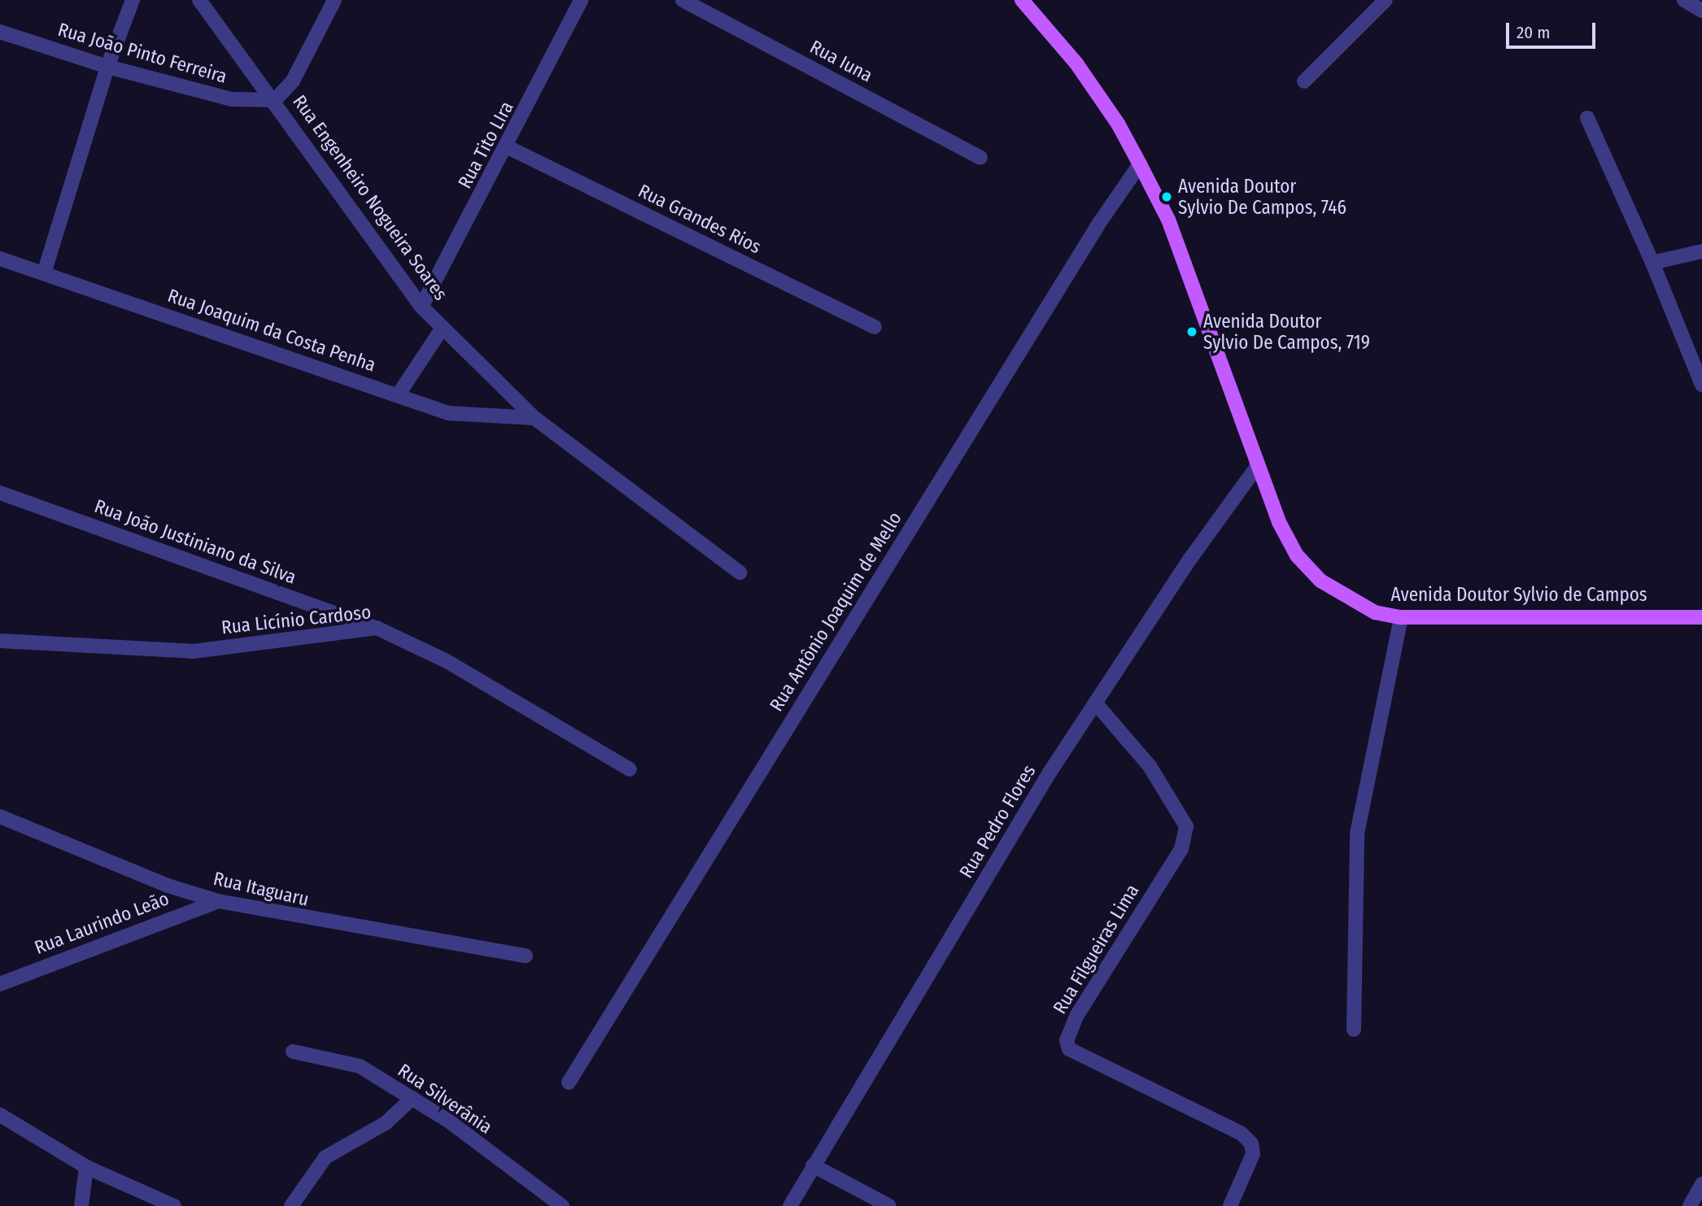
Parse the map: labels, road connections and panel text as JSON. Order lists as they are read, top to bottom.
{
  "streets": {
    "main road": ["Avenida Doutor Sylvio de Campos"],
    "street": [
      "Rua João Pinto Ferreira",
      "Rua Iuna",
      "Rua Tito LIra",
      "Rua Engenheiro Nogueira Soares",
      "Rua Grandes Rios",
      "Rua Joaquim da Costa Penha",
      "Rua João Justiniano da Silva",
      "Rua Antônio Joaquim de Mello",
      "Rua Licínio Cardoso",
      "Rua Pedro Flores",
      "Rua Itaguaru",
      "Rua Laurindo Leão",
      "Rua Filgueiras Lima",
      "Rua Silverânia"
    ]
  },
  "crossings": [
    ["Rua João Pinto Ferreira", "Rua Engenheiro Nogueira Soares"],
    ["Rua Tito LIra", "Rua Engenheiro Nogueira Soares"],
    ["Rua Tito LIra", "Rua Grandes Rios"],
    ["Rua Engenheiro Nogueira Soares", "Rua Joaquim da Costa Penha"],
    ["Rua João Justiniano da Silva", "Rua Licínio Cardoso"],
    ["Avenida Doutor Sylvio de Campos", "Rua Antônio Joaquim de Mello"],
    ["Avenida Doutor Sylvio de Campos", "Rua Pedro Flores"],
    ["Rua Pedro Flores", "Rua Filgueiras Lima"],
    ["Rua Itaguaru", "Rua Laurindo Leão"]
  ],
  "places": ["Avenida Doutor Sylvio De Campos, 746", "Avenida Doutor Sylvio De Campos, 719"],
  "scale_bar": "20 m"
}
